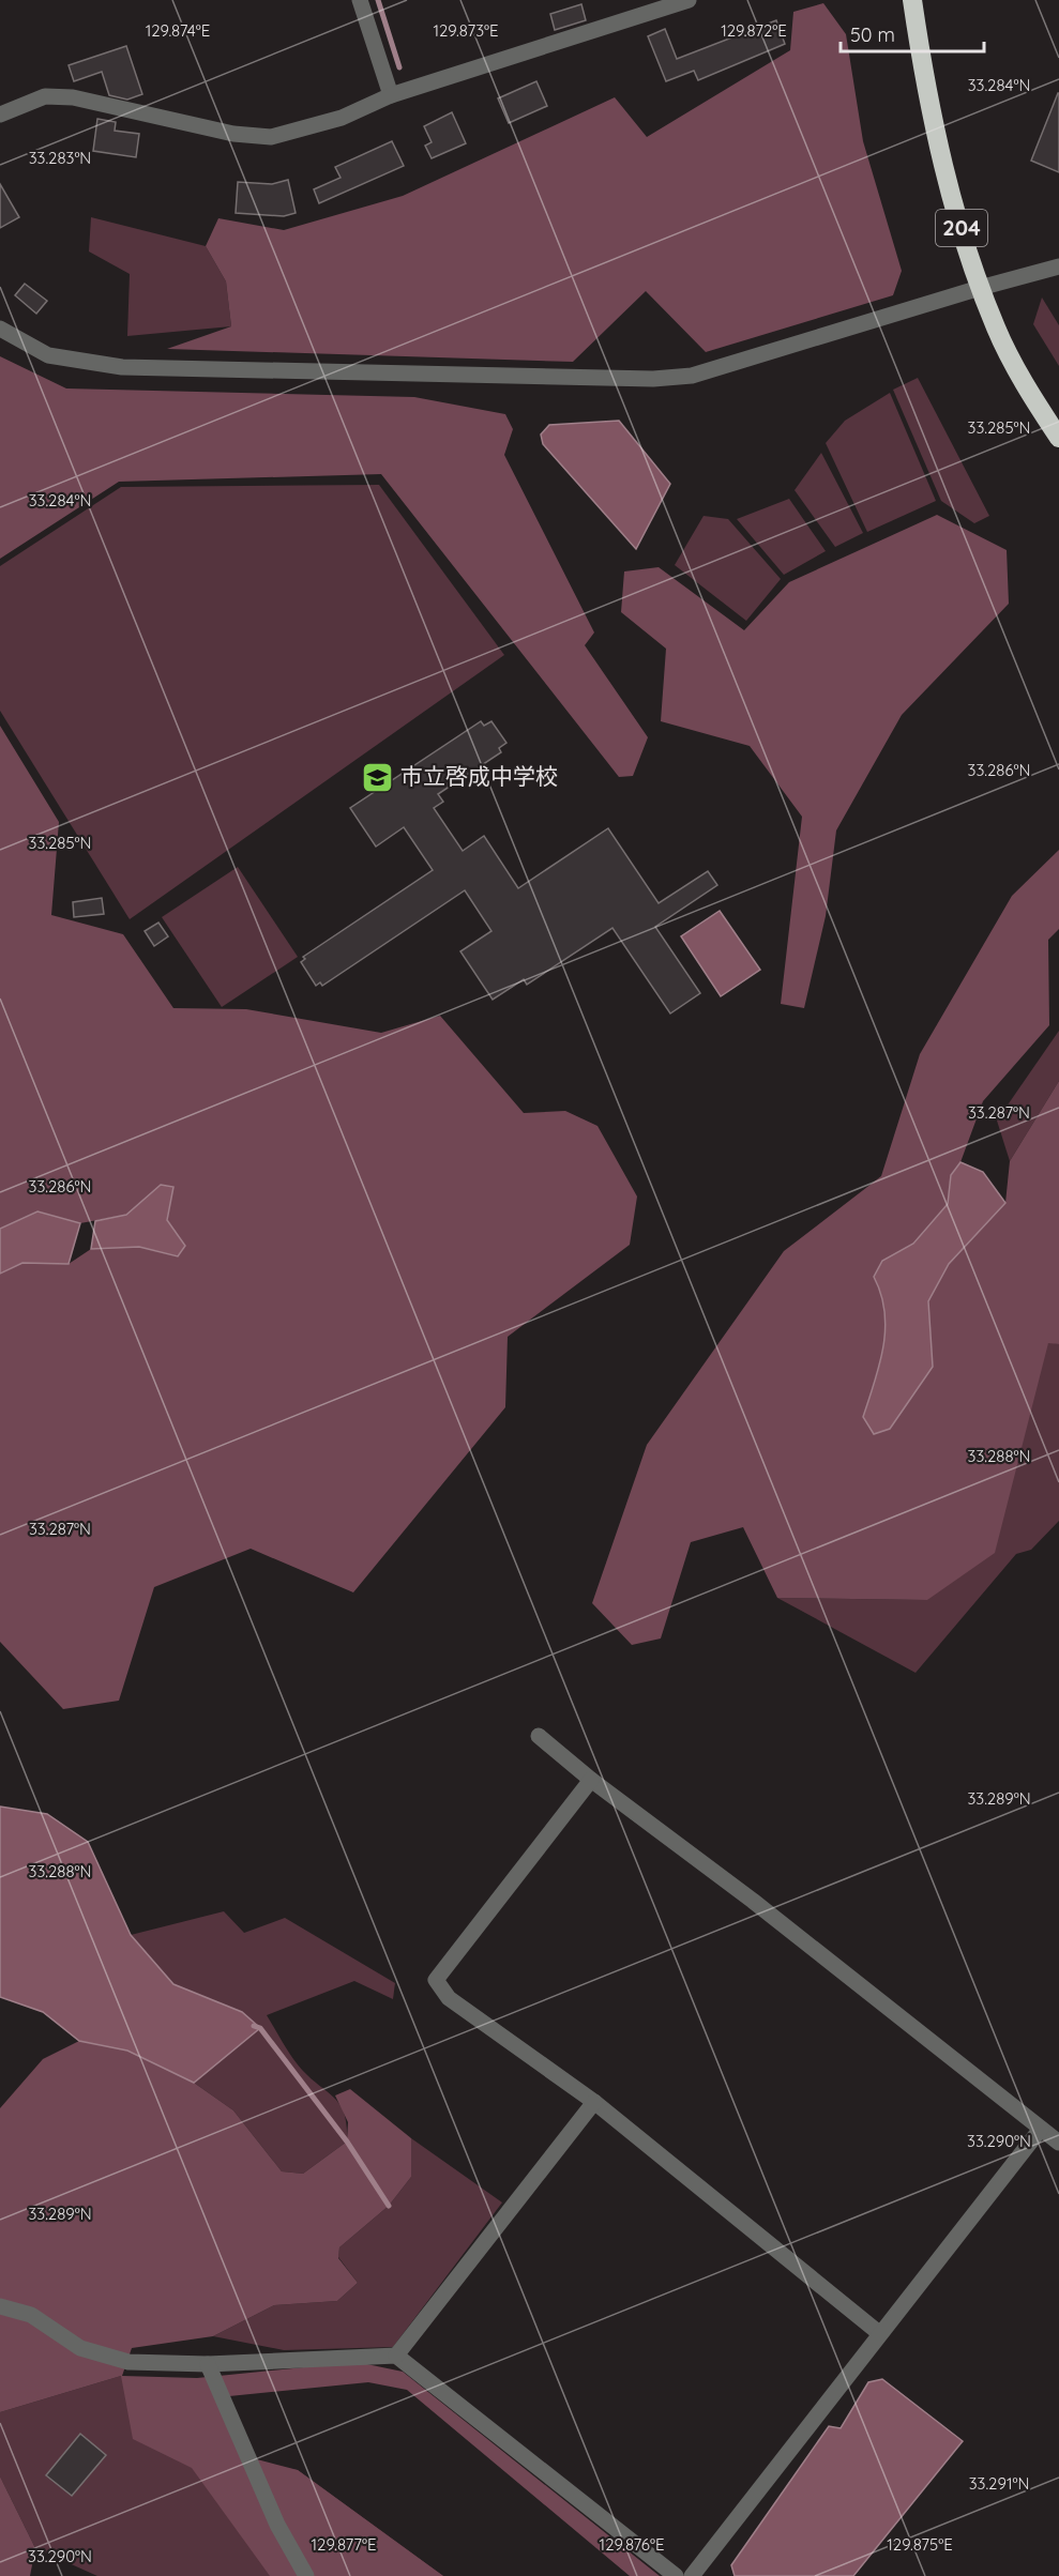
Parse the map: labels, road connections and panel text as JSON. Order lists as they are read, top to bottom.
{
  "streets": {
    "highway": ["204"]
  },
  "places": {
    "school or university": ["市立啓成中学校"]
  },
  "scale_bar": "50 m",
  "coordinates": [
    "129.874°E",
    "129.873°E",
    "129.872°E",
    "33.284°N",
    "33.283°N",
    "33.285°N",
    "33.286°N",
    "33.287°N",
    "33.288°N",
    "33.289°N",
    "33.290°N",
    "33.291°N",
    "129.877°E",
    "129.876°E",
    "129.875°E"
  ]
}
